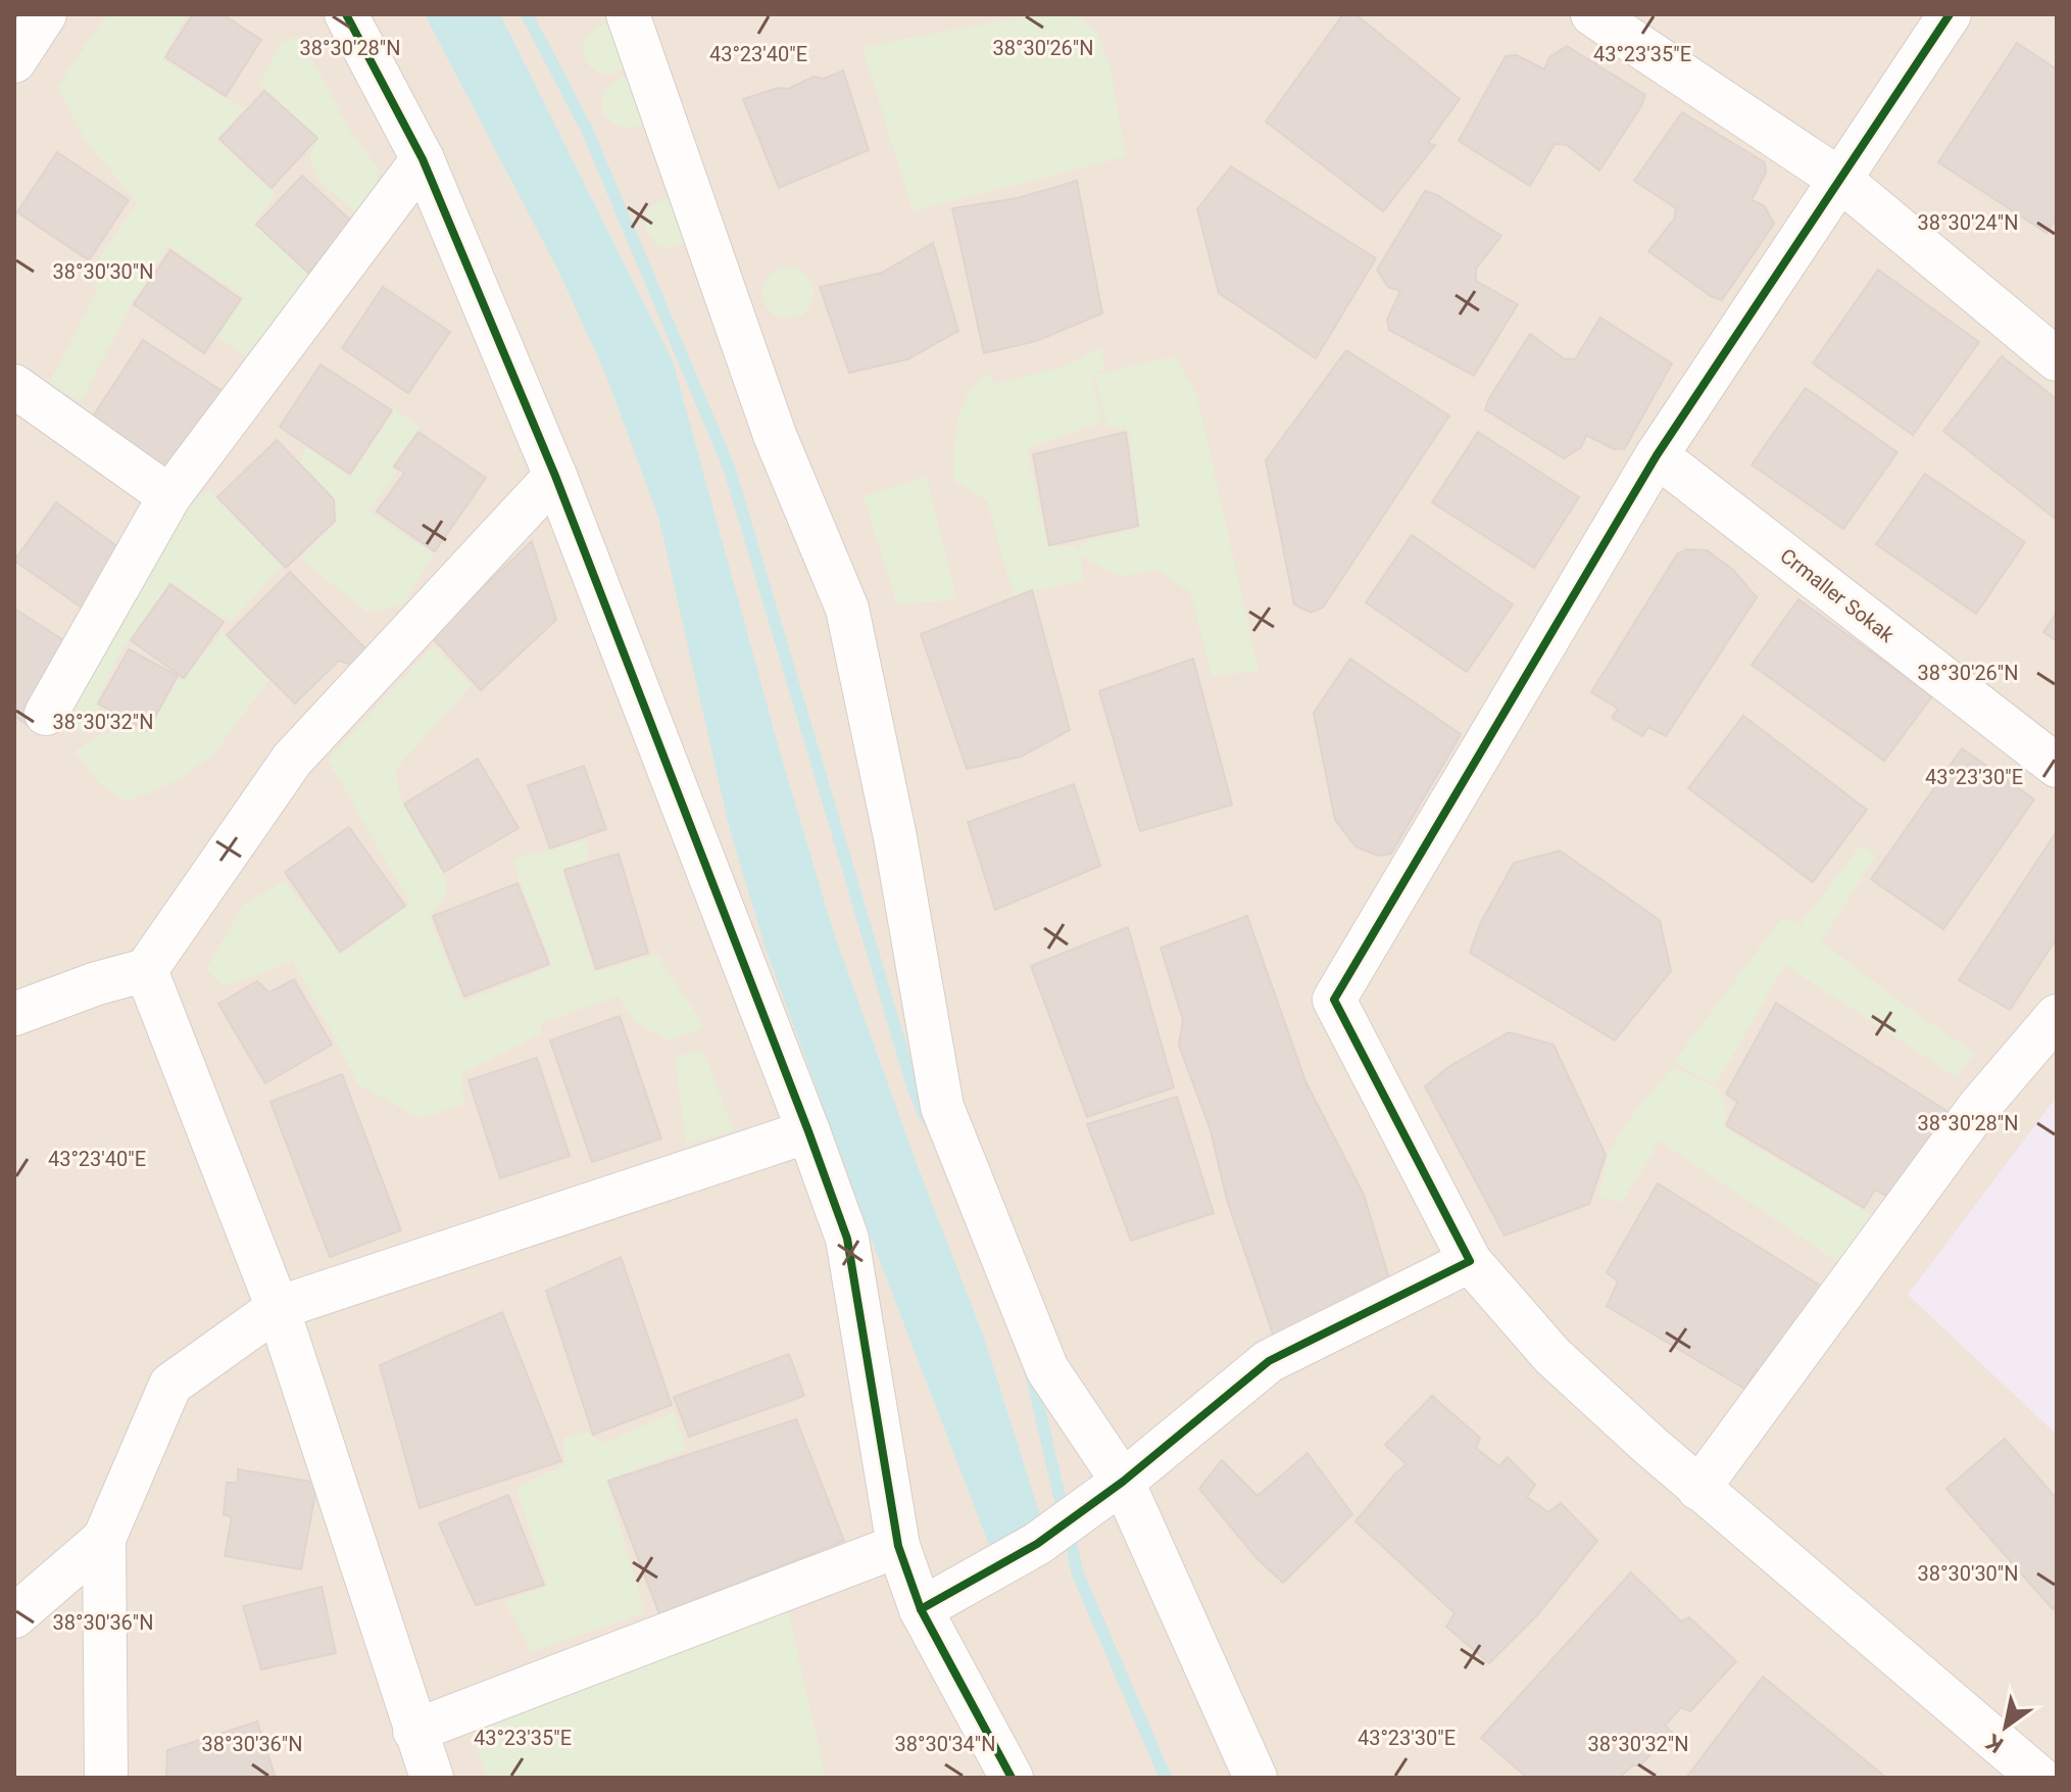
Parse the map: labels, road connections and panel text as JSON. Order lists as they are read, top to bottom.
{
  "streets": {
    "street": ["Crmaller Sokak"]
  },
  "north": "bottom left",
  "coordinates": [
    "38°30'28\"N",
    "38°30'26\"N",
    "43°23'40\"E",
    "43°23'35\"E",
    "38°30'24\"N",
    "38°30'30\"N",
    "38°30'32\"N",
    "43°23'30\"E",
    "38°30'36\"N",
    "38°30'34\"N"
  ]
}
